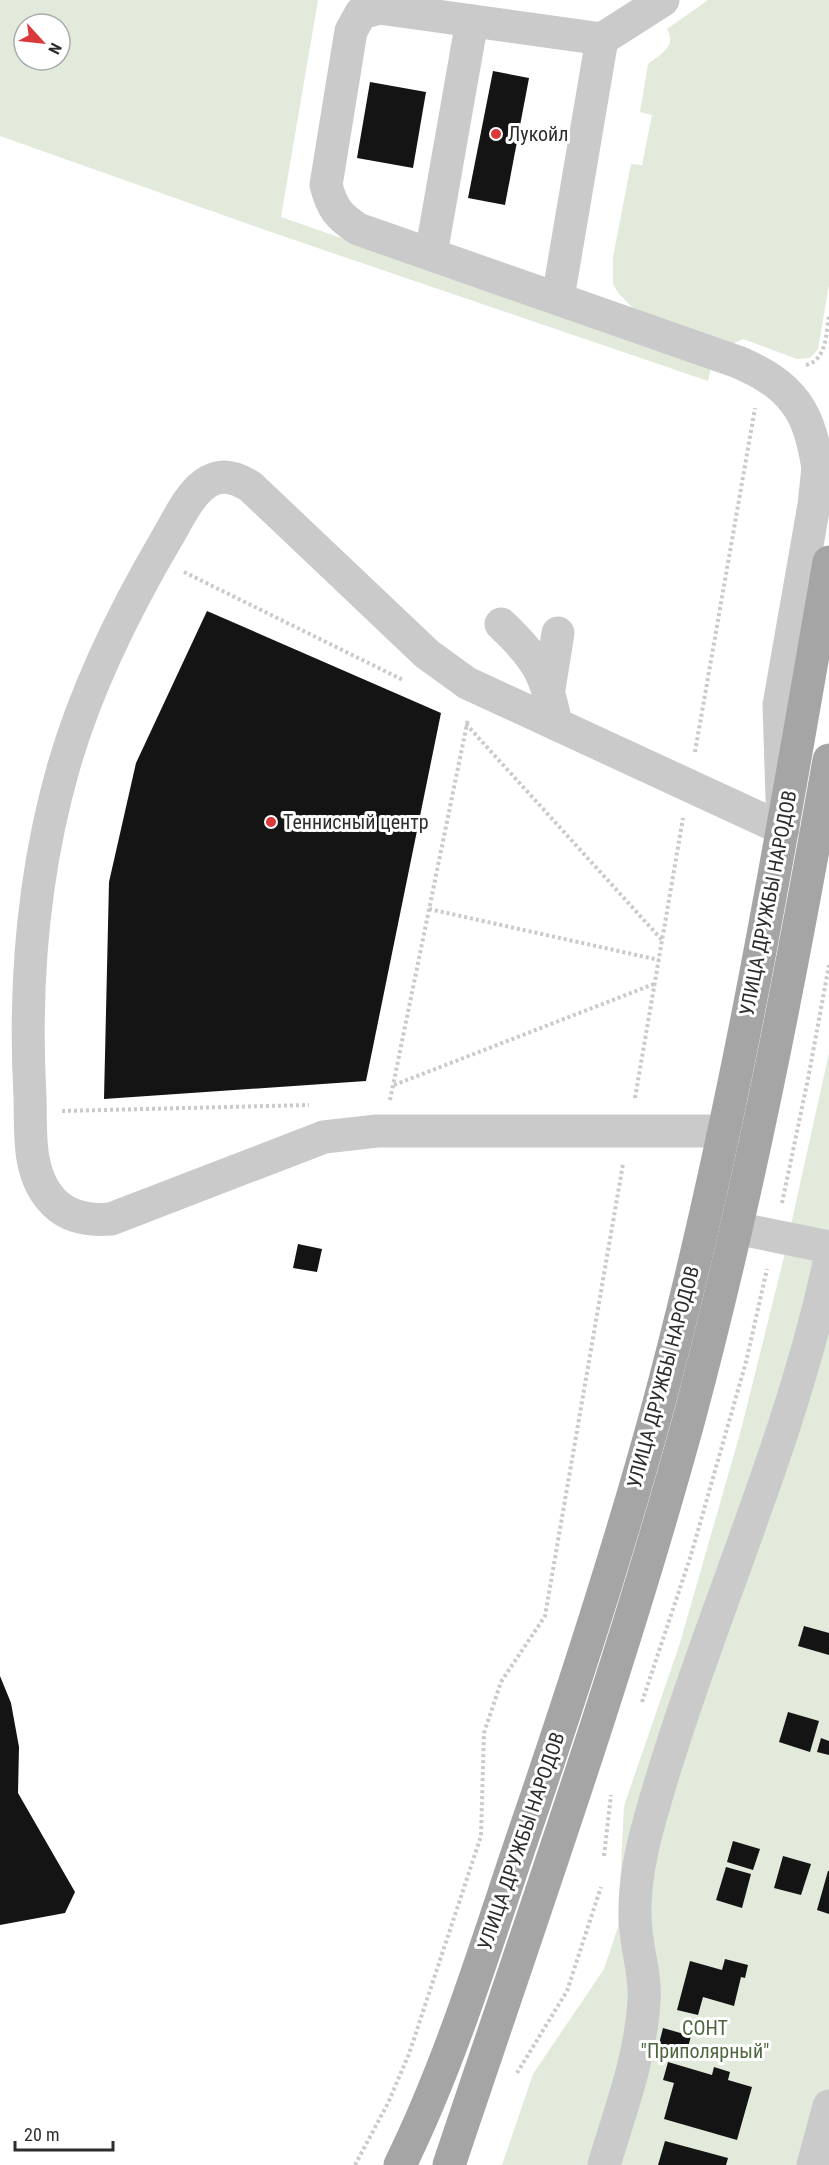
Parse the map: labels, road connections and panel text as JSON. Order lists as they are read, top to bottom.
{
  "streets": {
    "main road": ["УЛИЦА ДРУЖБЫ НАРОДОВ"]
  },
  "parks": ["СОНТ \"Приполярный\""],
  "places": ["Лукойл", "Теннисный центр"],
  "scale_bar": "20 m",
  "north": "bottom right"
}
